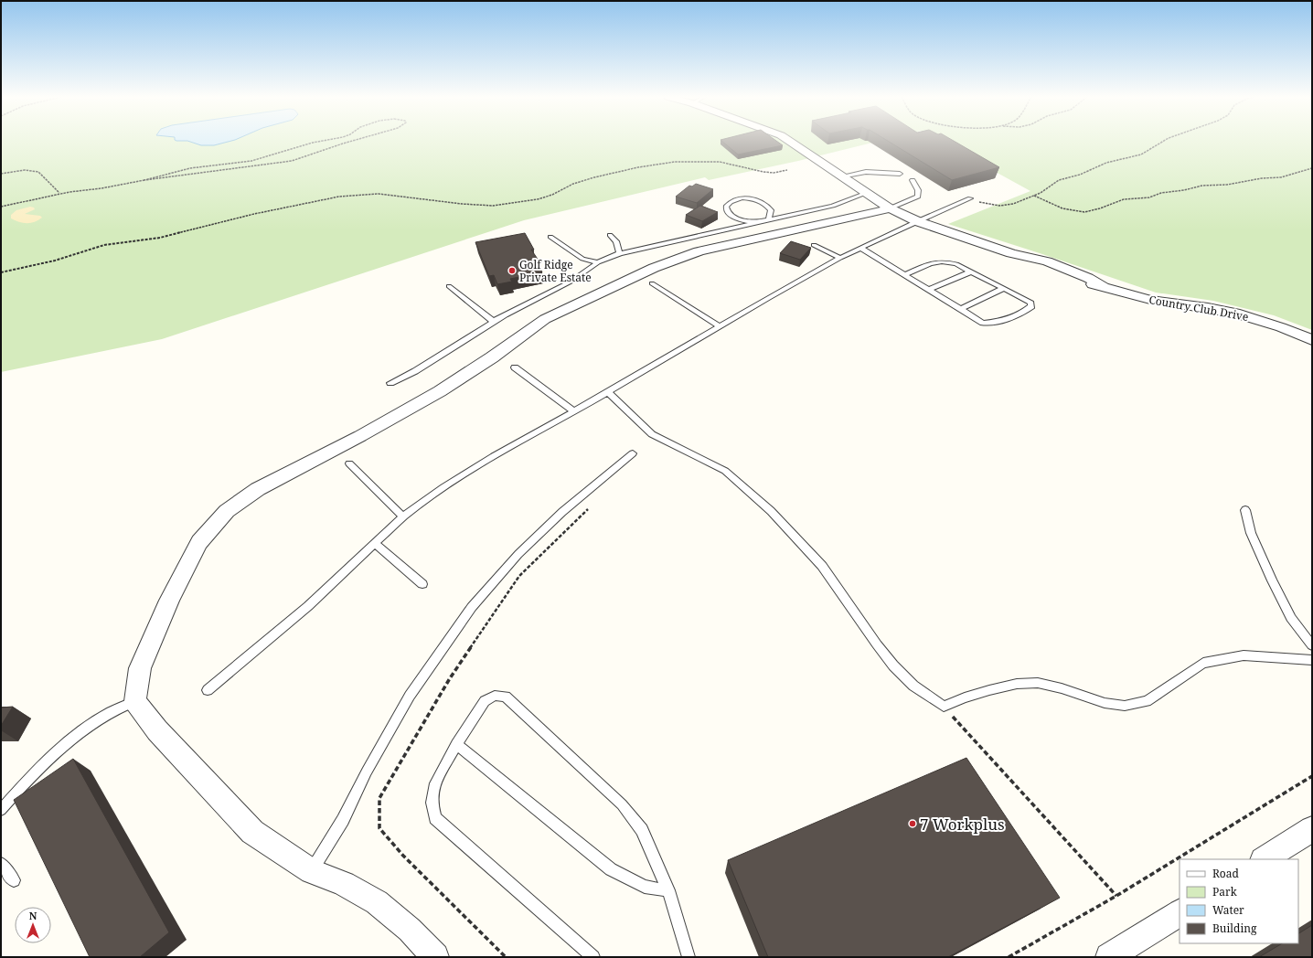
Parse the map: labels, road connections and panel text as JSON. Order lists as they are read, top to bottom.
{
  "streets": {
    "street": ["Country Club Drive"]
  },
  "places": ["Golf Ridge Private Estate", "7 Workplus"],
  "legend": [
    "Road",
    "Park",
    "Water",
    "Building"
  ],
  "north": "top"
}
